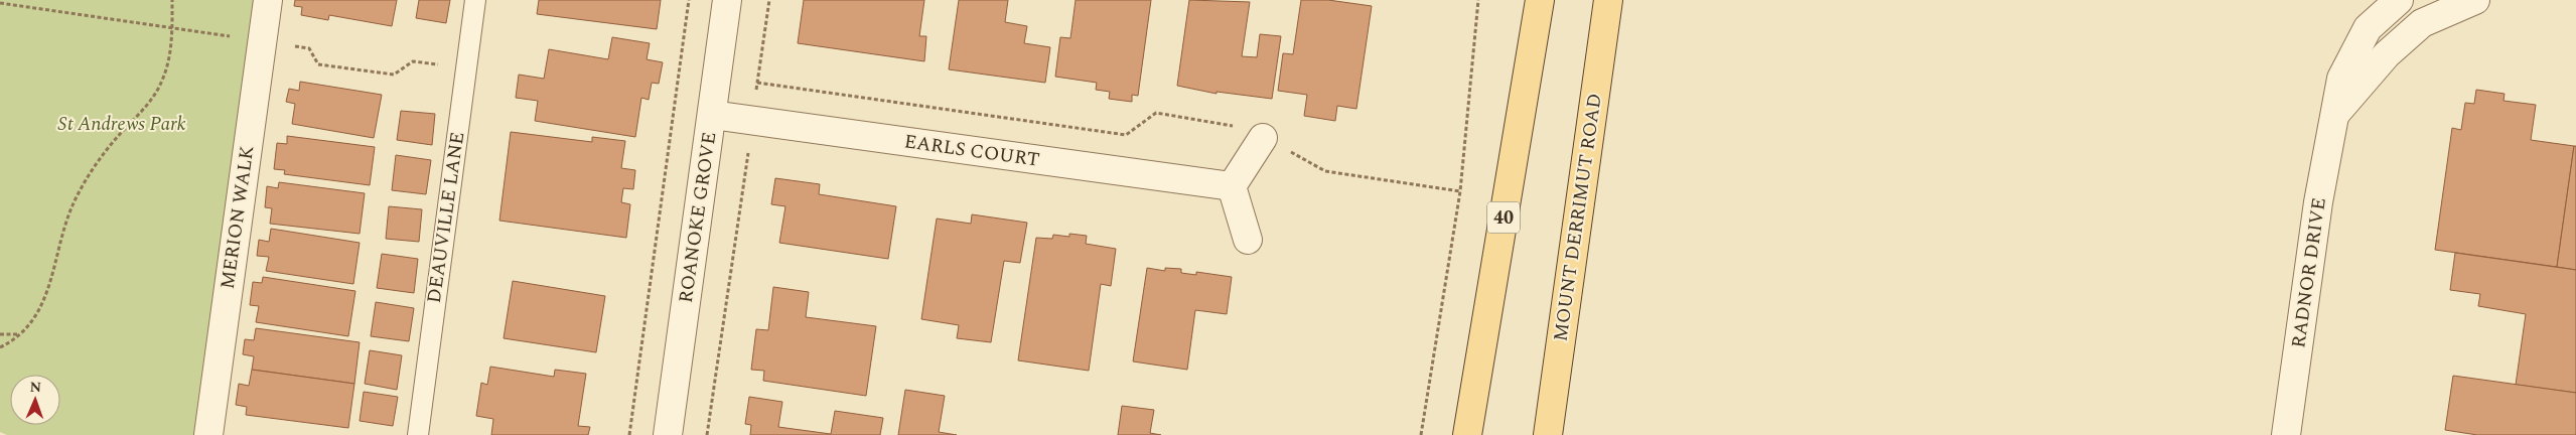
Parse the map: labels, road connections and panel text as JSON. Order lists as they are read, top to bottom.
{
  "streets": {
    "main road": ["40", "MOUNT DERRIMUT ROAD"],
    "street": [
      "EARLS COURT",
      "MERION WALK",
      "ROANOKE GROVE",
      "RADNOR DRIVE"
    ],
    "lane": ["DEAUVILLE LANE"]
  },
  "crossings": [
    ["EARLS COURT", "ROANOKE GROVE"]
  ],
  "parks": ["St Andrews Park"],
  "north": "top"
}
